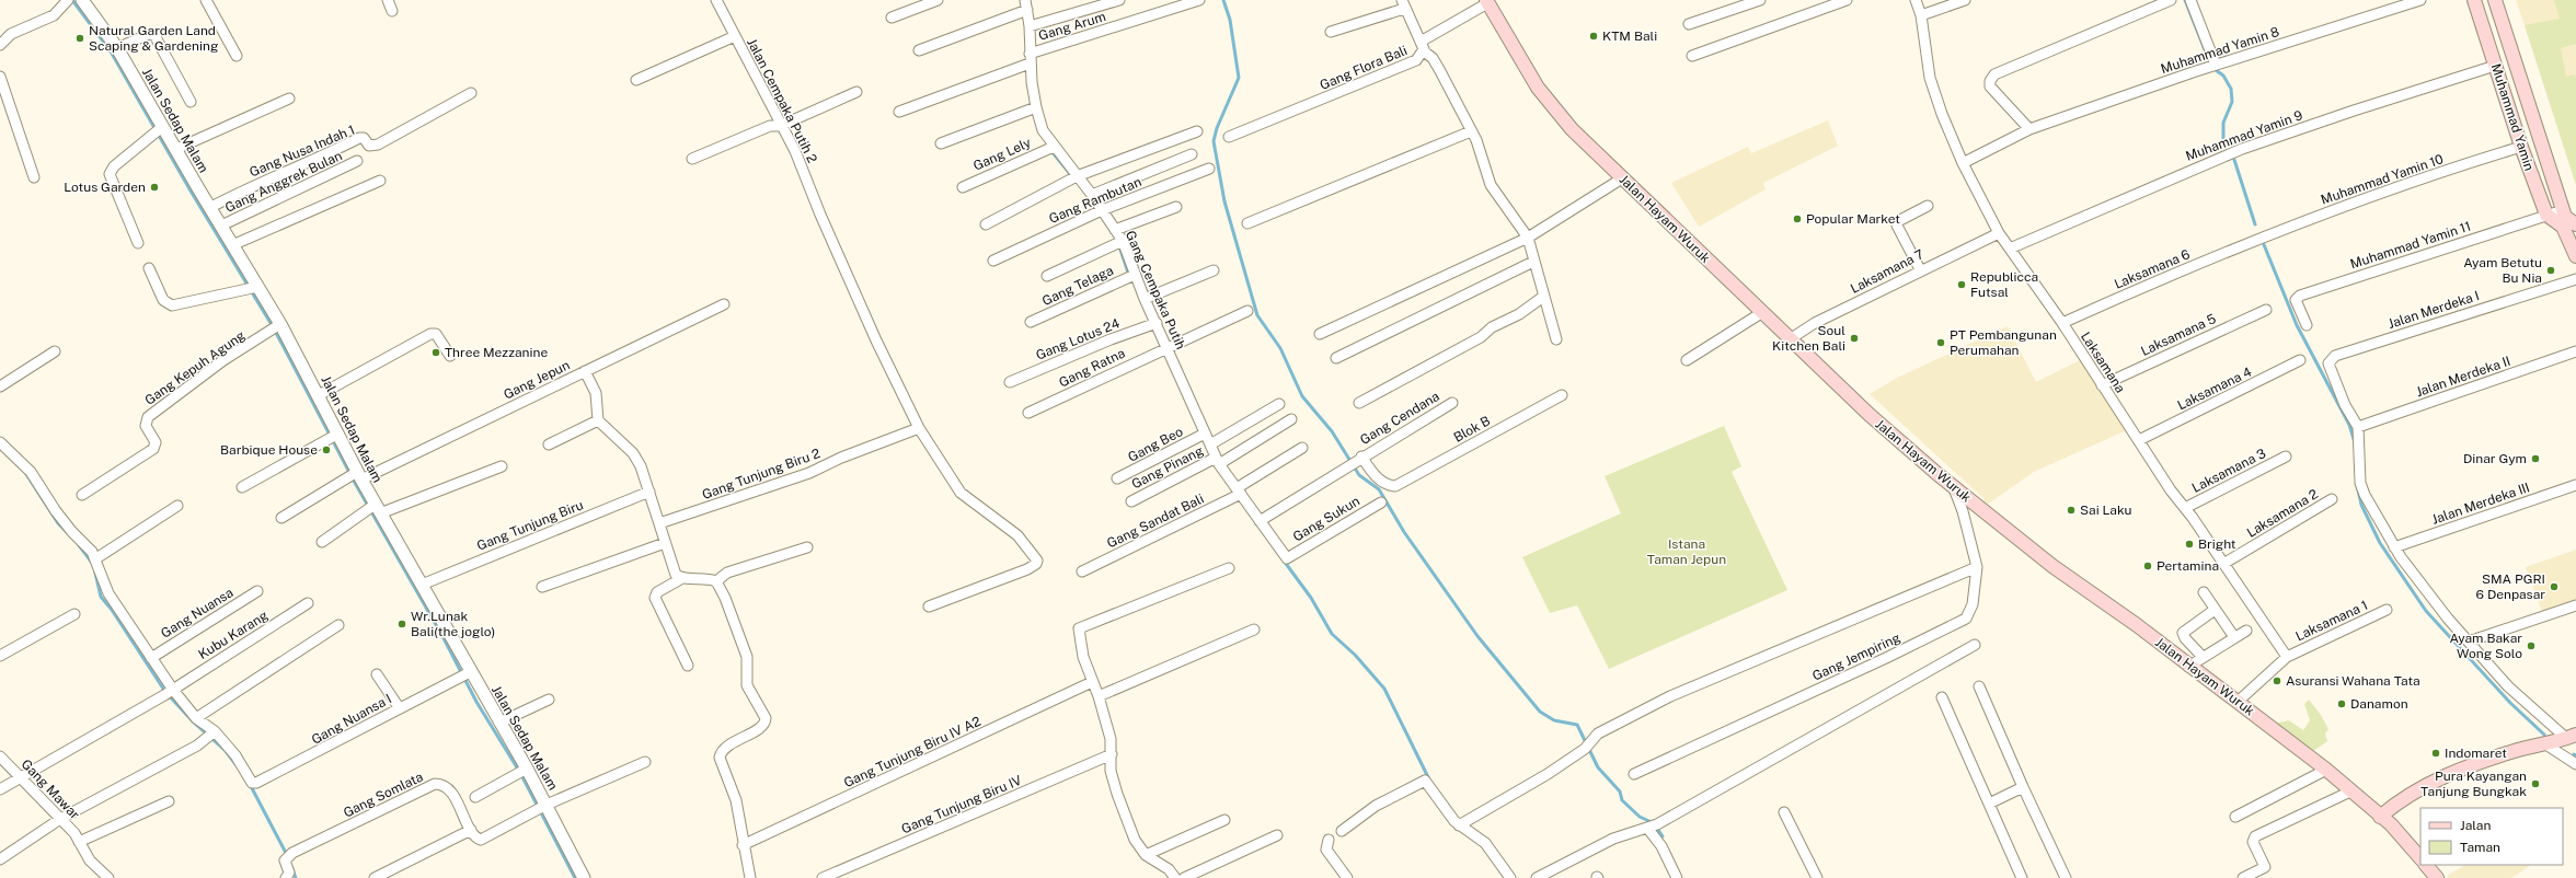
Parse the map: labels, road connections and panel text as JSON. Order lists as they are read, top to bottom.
{
  "streets": {
    "main road": ["Muhammad Yamin", "Jalan Hayam Wuruk"],
    "street": [
      "Gang Arum",
      "Muhammad Yamin 8",
      "Gang Flora Bali",
      "Jalan Cempaka Putih 2",
      "Jalan Sedap Malam",
      "Muhammad Yamin 9",
      "Gang Nusa Indah 1",
      "Gang Lely",
      "Muhammad Yamin 10",
      "Gang Anggrek Bulan",
      "Gang Rambutan",
      "Muhammad Yamin 11",
      "Laksamana 6",
      "Laksamana 7",
      "Gang Telaga",
      "Gang Cempaka Putih",
      "Jalan Merdeka I",
      "Laksamana 5",
      "Gang Lotus 24",
      "Laksamana",
      "Gang Kepuh Agung",
      "Gang Ratna",
      "Jalan Merdeka II",
      "Gang Jepun",
      "Laksamana 4",
      "Gang Cendana",
      "Blok B",
      "Gang Beo",
      "Gang Pinang",
      "Laksamana 3",
      "Gang Tunjung Biru 2",
      "Jalan Merdeka III",
      "Laksamana 2",
      "Gang Sukun",
      "Gang Sandat Bali",
      "Gang Tunjung Biru",
      "Gang Nuansa",
      "Laksamana 1",
      "Kubu Karang",
      "Gang Jempiring",
      "Gang Nuansa I",
      "Gang Tunjung Biru IV A2",
      "Gang Mawar",
      "Gang Somlata",
      "Gang Tunjung Biru IV"
    ]
  },
  "crossings": [
    ["Gang Arum", "Gang Cempaka Putih"],
    ["Muhammad Yamin 8", "Laksamana"],
    ["Gang Flora Bali", "Jalan Hayam Wuruk"],
    ["Jalan Cempaka Putih 2", "Gang Tunjung Biru 2"],
    ["Muhammad Yamin", "Muhammad Yamin 9"],
    ["Muhammad Yamin", "Muhammad Yamin 10"],
    ["Muhammad Yamin", "Muhammad Yamin 11"],
    ["Jalan Sedap Malam", "Gang Nusa Indah 1"],
    ["Jalan Sedap Malam", "Gang Anggrek Bulan"],
    ["Jalan Sedap Malam", "Gang Kepuh Agung"],
    ["Jalan Sedap Malam", "Gang Jepun"],
    ["Jalan Sedap Malam", "Gang Tunjung Biru"],
    ["Jalan Sedap Malam", "Gang Nuansa I"],
    ["Muhammad Yamin 9", "Laksamana"],
    ["Gang Lely", "Gang Cempaka Putih"],
    ["Muhammad Yamin 10", "Laksamana 6"],
    ["Gang Rambutan", "Gang Cempaka Putih"],
    ["Jalan Hayam Wuruk", "Laksamana 7"],
    ["Jalan Hayam Wuruk", "Gang Jempiring"],
    ["Laksamana 6", "Laksamana"],
    ["Laksamana 7", "Laksamana"],
    ["Gang Telaga", "Gang Cempaka Putih"],
    ["Gang Cempaka Putih", "Gang Lotus 24"],
    ["Gang Cempaka Putih", "Gang Ratna"],
    ["Gang Cempaka Putih", "Gang Beo"],
    ["Gang Cempaka Putih", "Gang Pinang"],
    ["Gang Cempaka Putih", "Gang Sukun"],
    ["Gang Cempaka Putih", "Gang Sandat Bali"],
    ["Jalan Merdeka I", "Jalan Merdeka II"],
    ["Laksamana 5", "Laksamana"],
    ["Laksamana", "Laksamana 4"],
    ["Laksamana", "Laksamana 3"],
    ["Laksamana", "Laksamana 2"],
    ["Laksamana", "Laksamana 1"],
    ["Gang Cendana", "Blok B"],
    ["Kubu Karang", "Gang Mawar"]
  ],
  "parks": ["Istana Taman Jepun"],
  "places": [
    "KTM Bali",
    "Natural Garden Land Scaping & Gardening",
    "Lotus Garden",
    "Popular Market",
    "Ayam Betutu Bu Nia",
    "Republicca Futsal",
    "Soul Kitchen Bali",
    "PT Pembangunan Perumahan",
    "Three Mezzanine",
    "Barbique House",
    "Dinar Gym",
    "Sai Laku",
    "Bright",
    "Pertamina",
    "SMA PGRI 6 Denpasar",
    "Wr.Lunak Bali(the joglo)",
    "Ayam Bakar Wong Solo",
    "Asuransi Wahana Tata",
    "Danamon",
    "Indomaret",
    "Pura Kayangan Tanjung Bungkak"
  ],
  "legend": ["Jalan", "Taman"]
}
